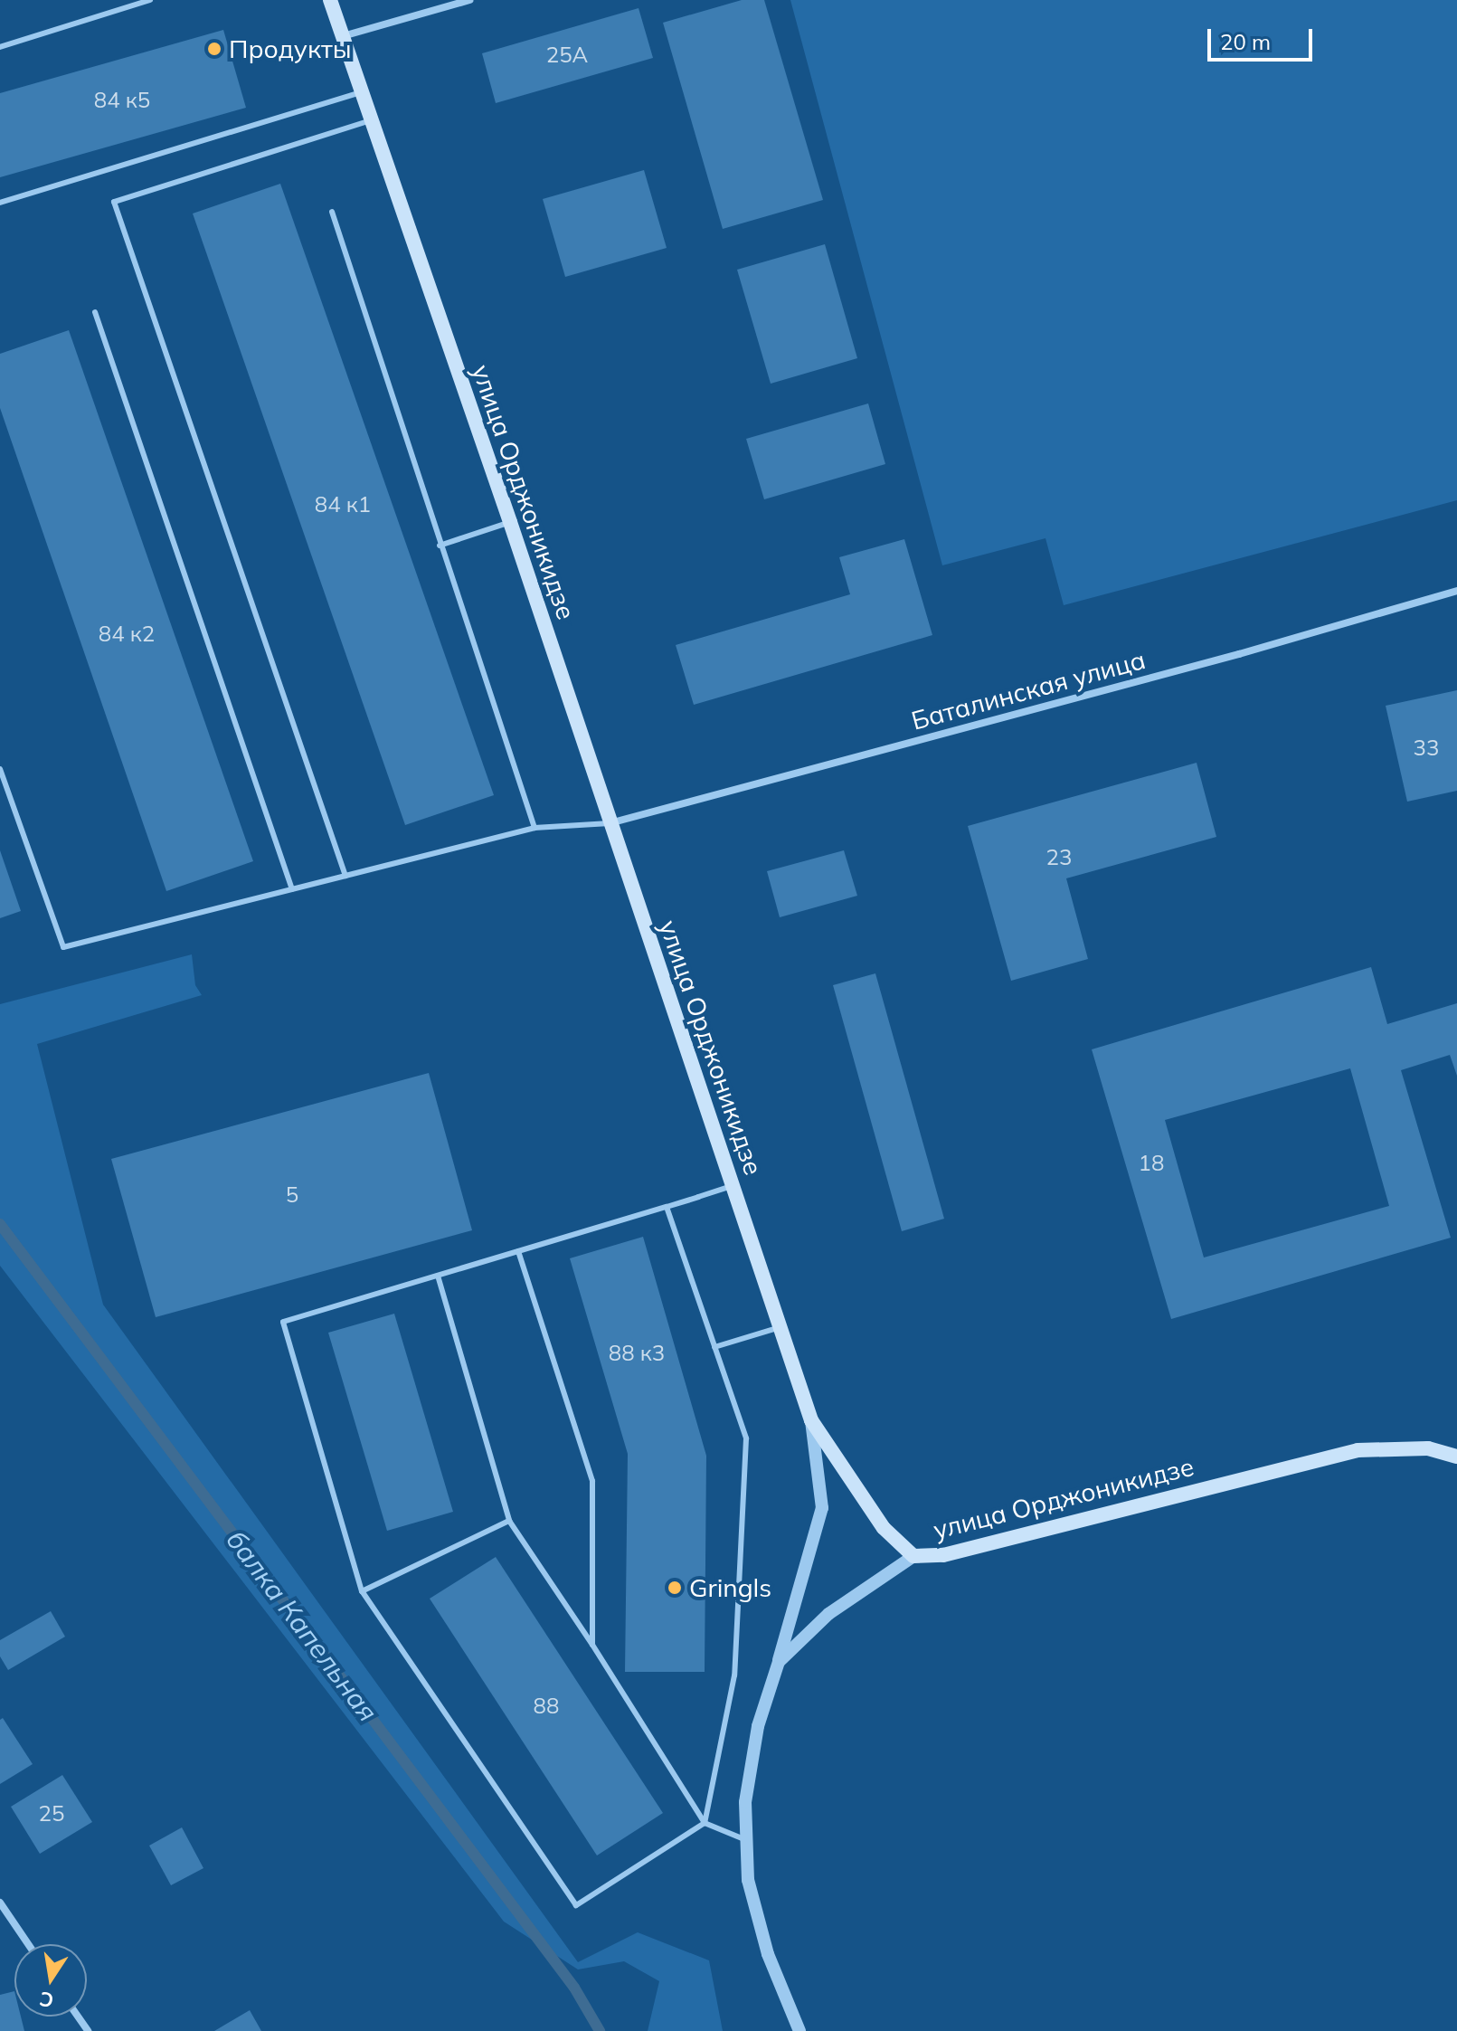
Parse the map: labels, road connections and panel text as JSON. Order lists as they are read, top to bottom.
{
  "streets": {
    "main road": ["улица Орджоникидзе"],
    "street": ["Баталинская улица"]
  },
  "crossings": [
    ["улица Орджоникидзе", "Баталинская улица"]
  ],
  "water": ["балка Капельная"],
  "places": ["Продукты", "Gringls"],
  "house_numbers": [
    "25А",
    "84 к5",
    "84 к1",
    "84 к2",
    "33",
    "23",
    "18",
    "5",
    "88 к3",
    "88",
    "25"
  ],
  "scale_bar": "20 m",
  "north": "bottom"
}
